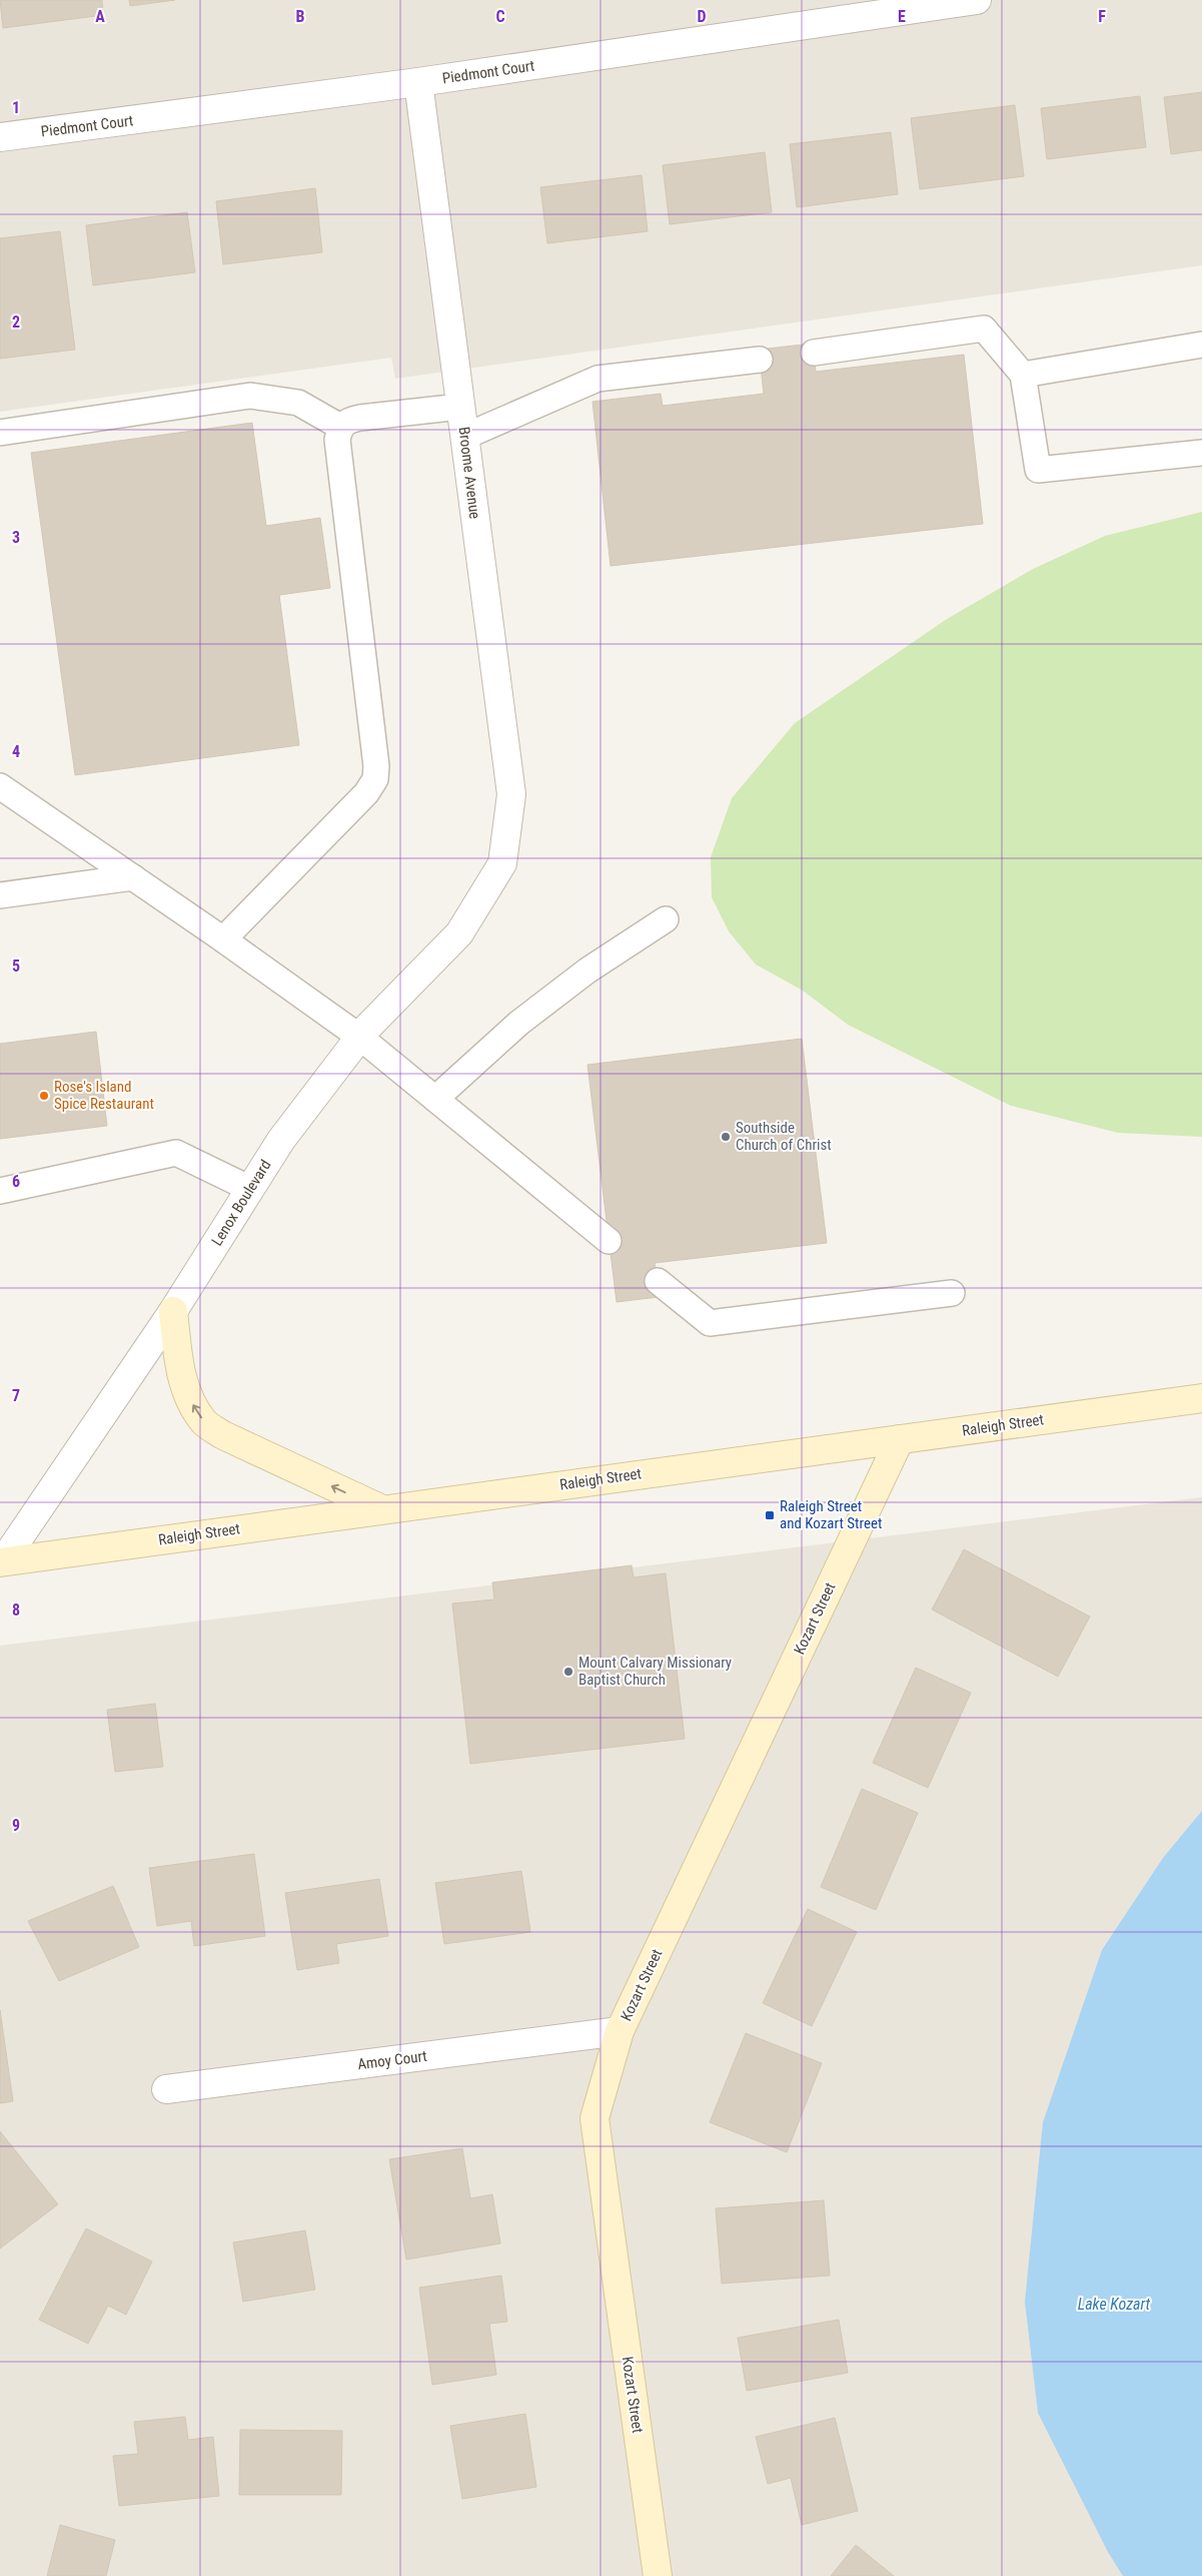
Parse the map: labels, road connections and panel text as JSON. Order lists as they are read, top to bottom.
{
  "streets": {
    "street": [
      "Piedmont Court",
      "Broome Avenue",
      "Lenox Boulevard",
      "Raleigh Street",
      "Kozart Street",
      "Amoy Court"
    ]
  },
  "crossings": [
    ["Piedmont Court", "Broome Avenue"],
    ["Broome Avenue", "Lenox Boulevard"],
    ["Lenox Boulevard", "Raleigh Street"],
    ["Raleigh Street", "Kozart Street"],
    ["Kozart Street", "Amoy Court"]
  ],
  "water": ["Lake Kozart"],
  "places": {
    "other": ["Rose's Island Spice Restaurant", "Southside Church of Christ", "Mount Calvary Missionary Baptist Church"],
    "transit": ["Raleigh Street and Kozart Street"]
  },
  "grid": {
    "columns": [
      "A",
      "B",
      "C",
      "D",
      "E",
      "F"
    ],
    "rows": [
      "1",
      "2",
      "3",
      "4",
      "5",
      "6",
      "7",
      "8",
      "9"
    ]
  }
}
